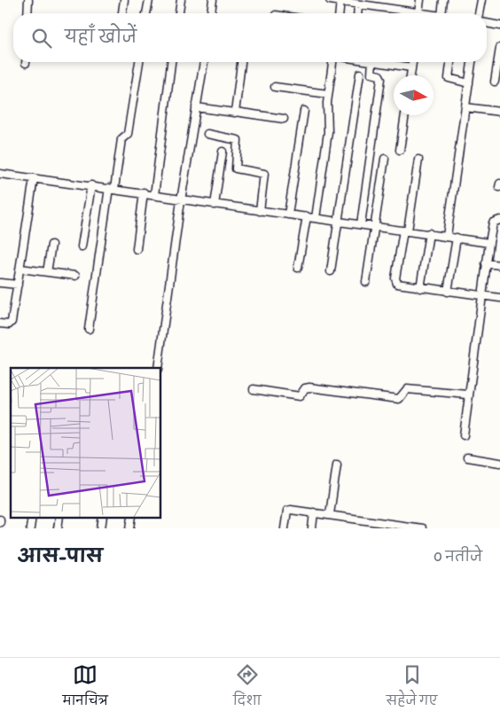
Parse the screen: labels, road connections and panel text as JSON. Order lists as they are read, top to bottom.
{
  "north": "right",
  "page": {
    "search": "यहाँ खोजें",
    "heading": ["आस-पास", "0 नतीजे"],
    "nav": ["मानचित्र", "दिशा", "सहेजे गए"]
  }
}
